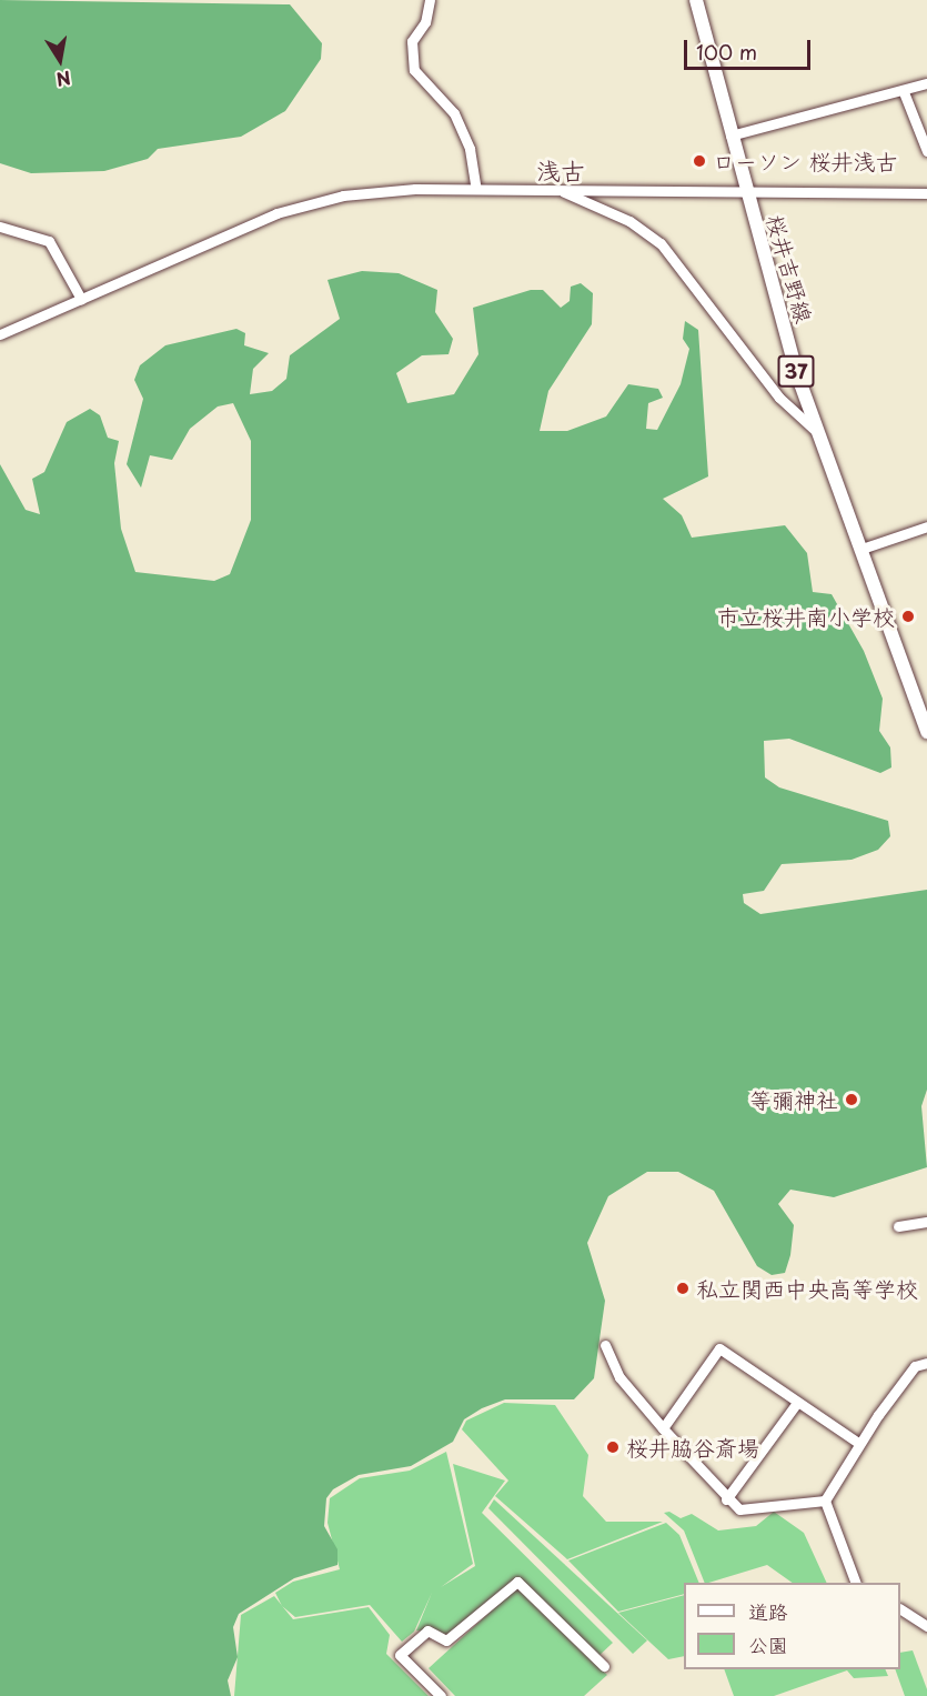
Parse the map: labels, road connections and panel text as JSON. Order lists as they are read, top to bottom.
{
  "streets": {
    "main road": ["桜井吉野線", "37"]
  },
  "districts": ["浅古"],
  "places": [
    "ローソン 桜井浅古",
    "市立桜井南小学校",
    "等彌神社",
    "私立関西中央高等学校",
    "桜井脇谷斎場"
  ],
  "legend": ["道路", "公園"],
  "scale_bar": "100 m",
  "north": "bottom"
}
